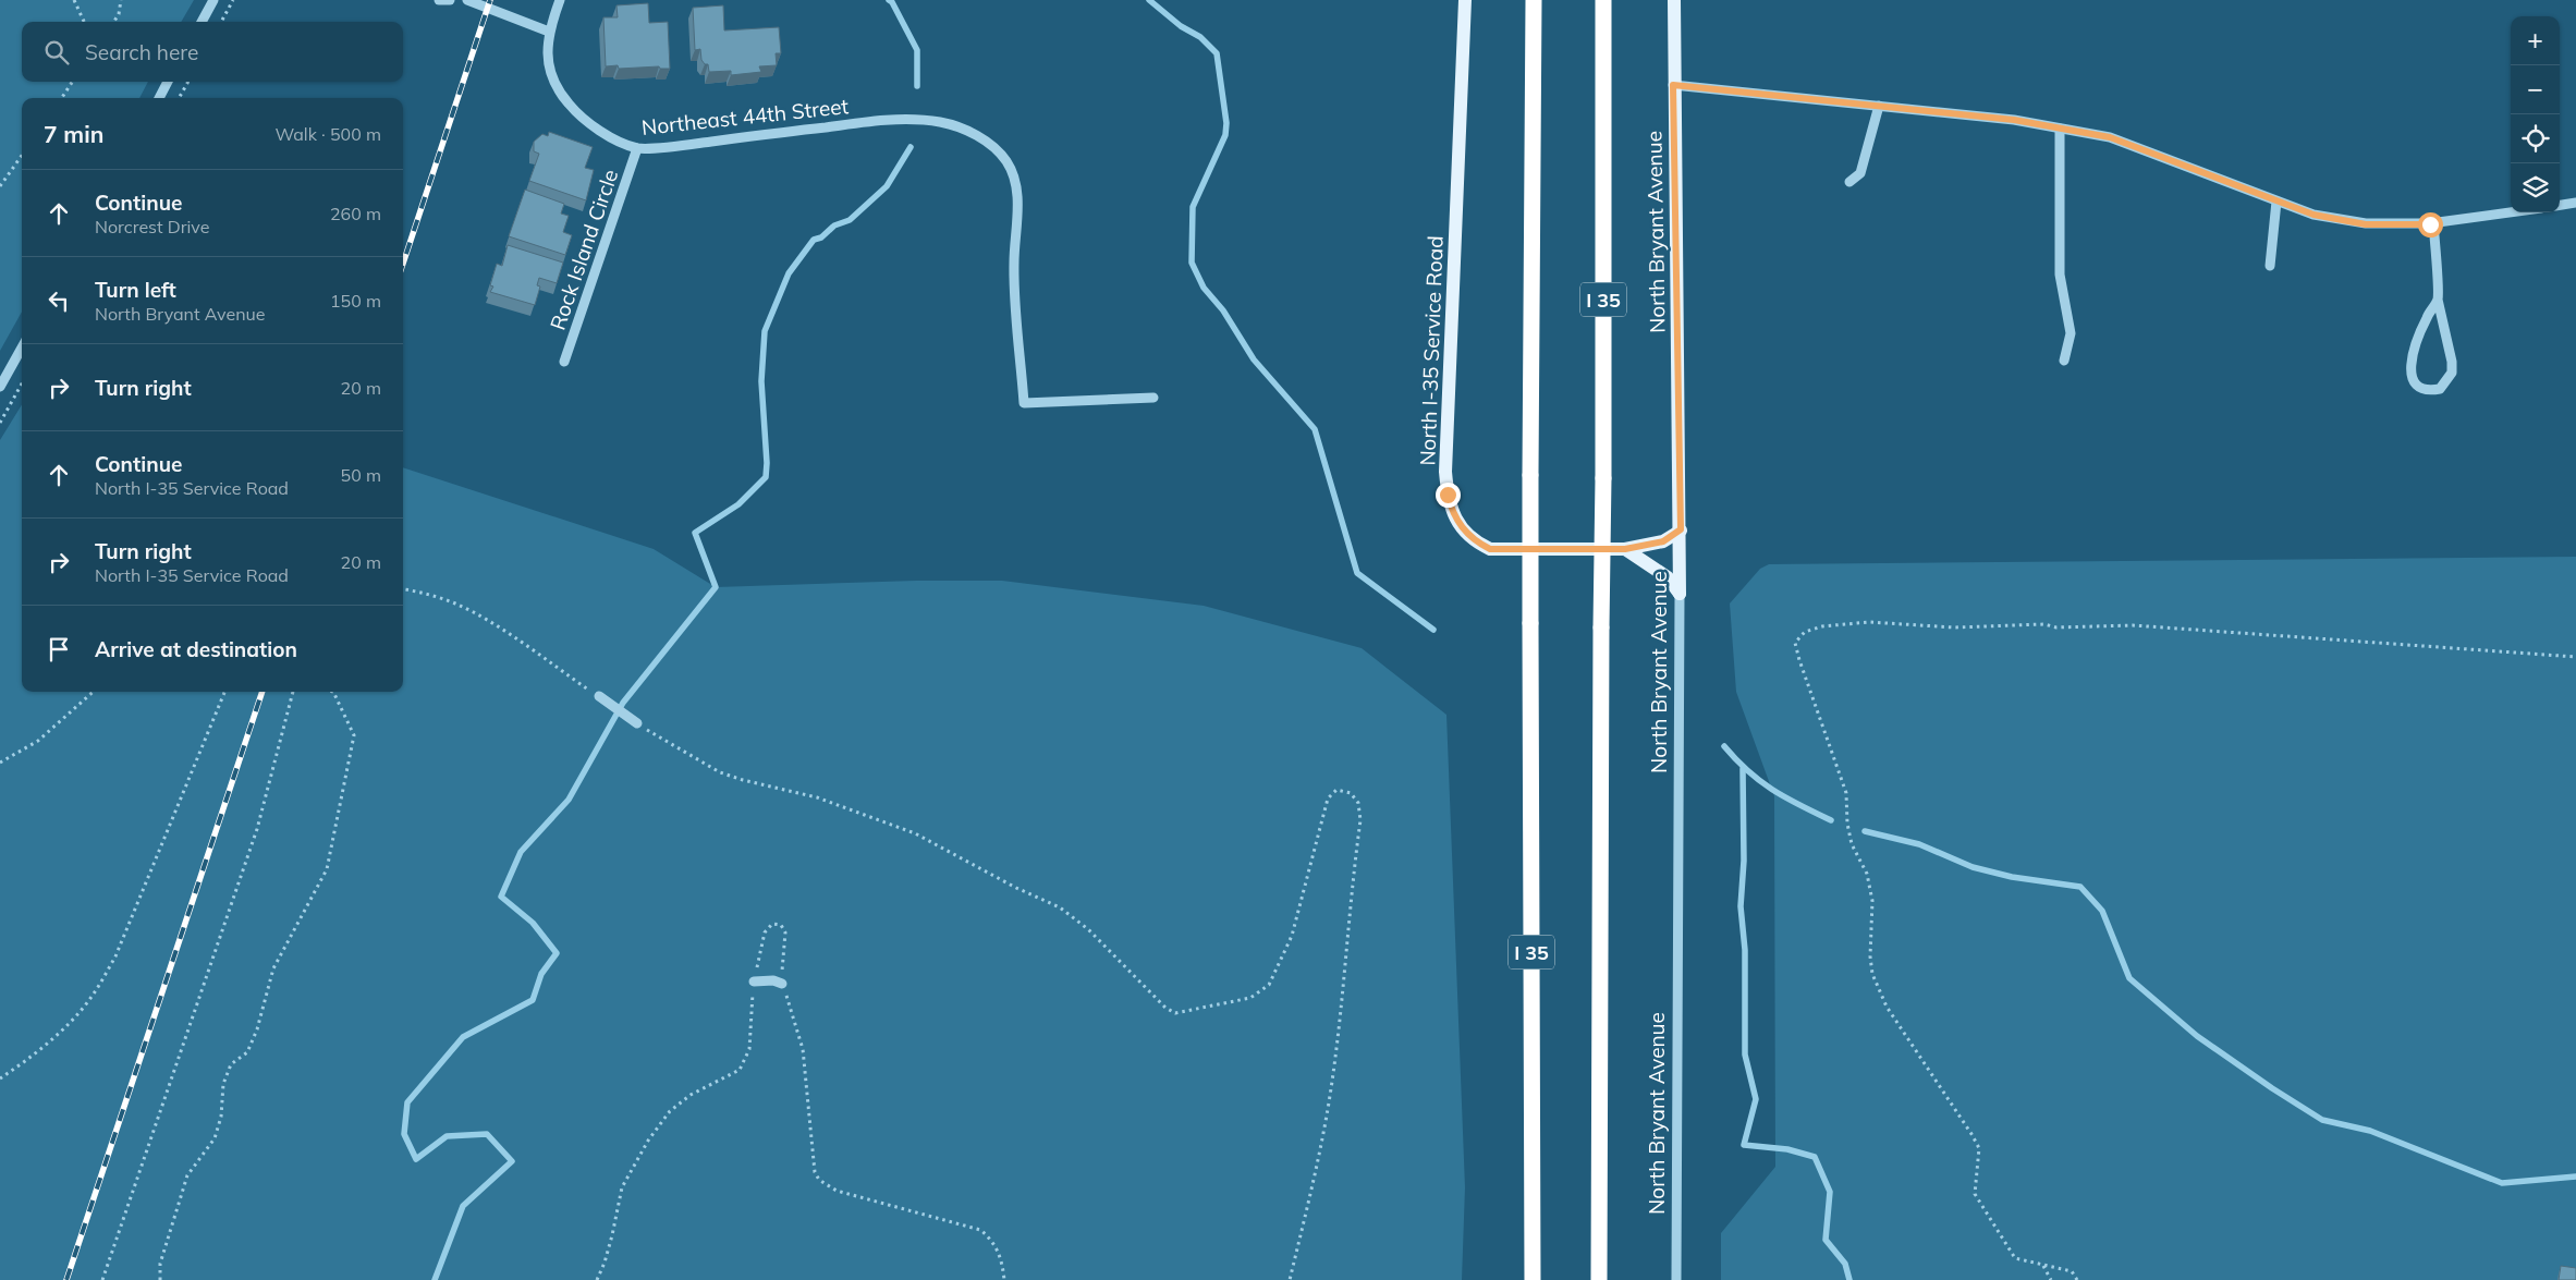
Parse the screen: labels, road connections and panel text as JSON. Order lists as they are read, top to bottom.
{
  "streets": {
    "highway": ["I 35"],
    "main road": ["North Bryant Avenue", "North I-35 Service Road"],
    "street": ["Northeast 44th Street", "Rock Island Circle"]
  },
  "crossings": [
    ["Northeast 44th Street", "Rock Island Circle"],
    ["North Bryant Avenue", "North I-35 Service Road"]
  ],
  "page": {
    "map_buttons": ["+", "−"],
    "search": "Search here",
    "heading": ["7 min", "Walk · 500 m"],
    "list": [
      ["Continue", "Norcrest Drive", "260 m"],
      ["Turn left", "North Bryant Avenue", "150 m"],
      ["Turn right", "20 m"],
      ["Continue", "North I-35 Service Road", "50 m"],
      ["Turn right", "North I-35 Service Road", "20 m"],
      "Arrive at destination"
    ]
  }
}
